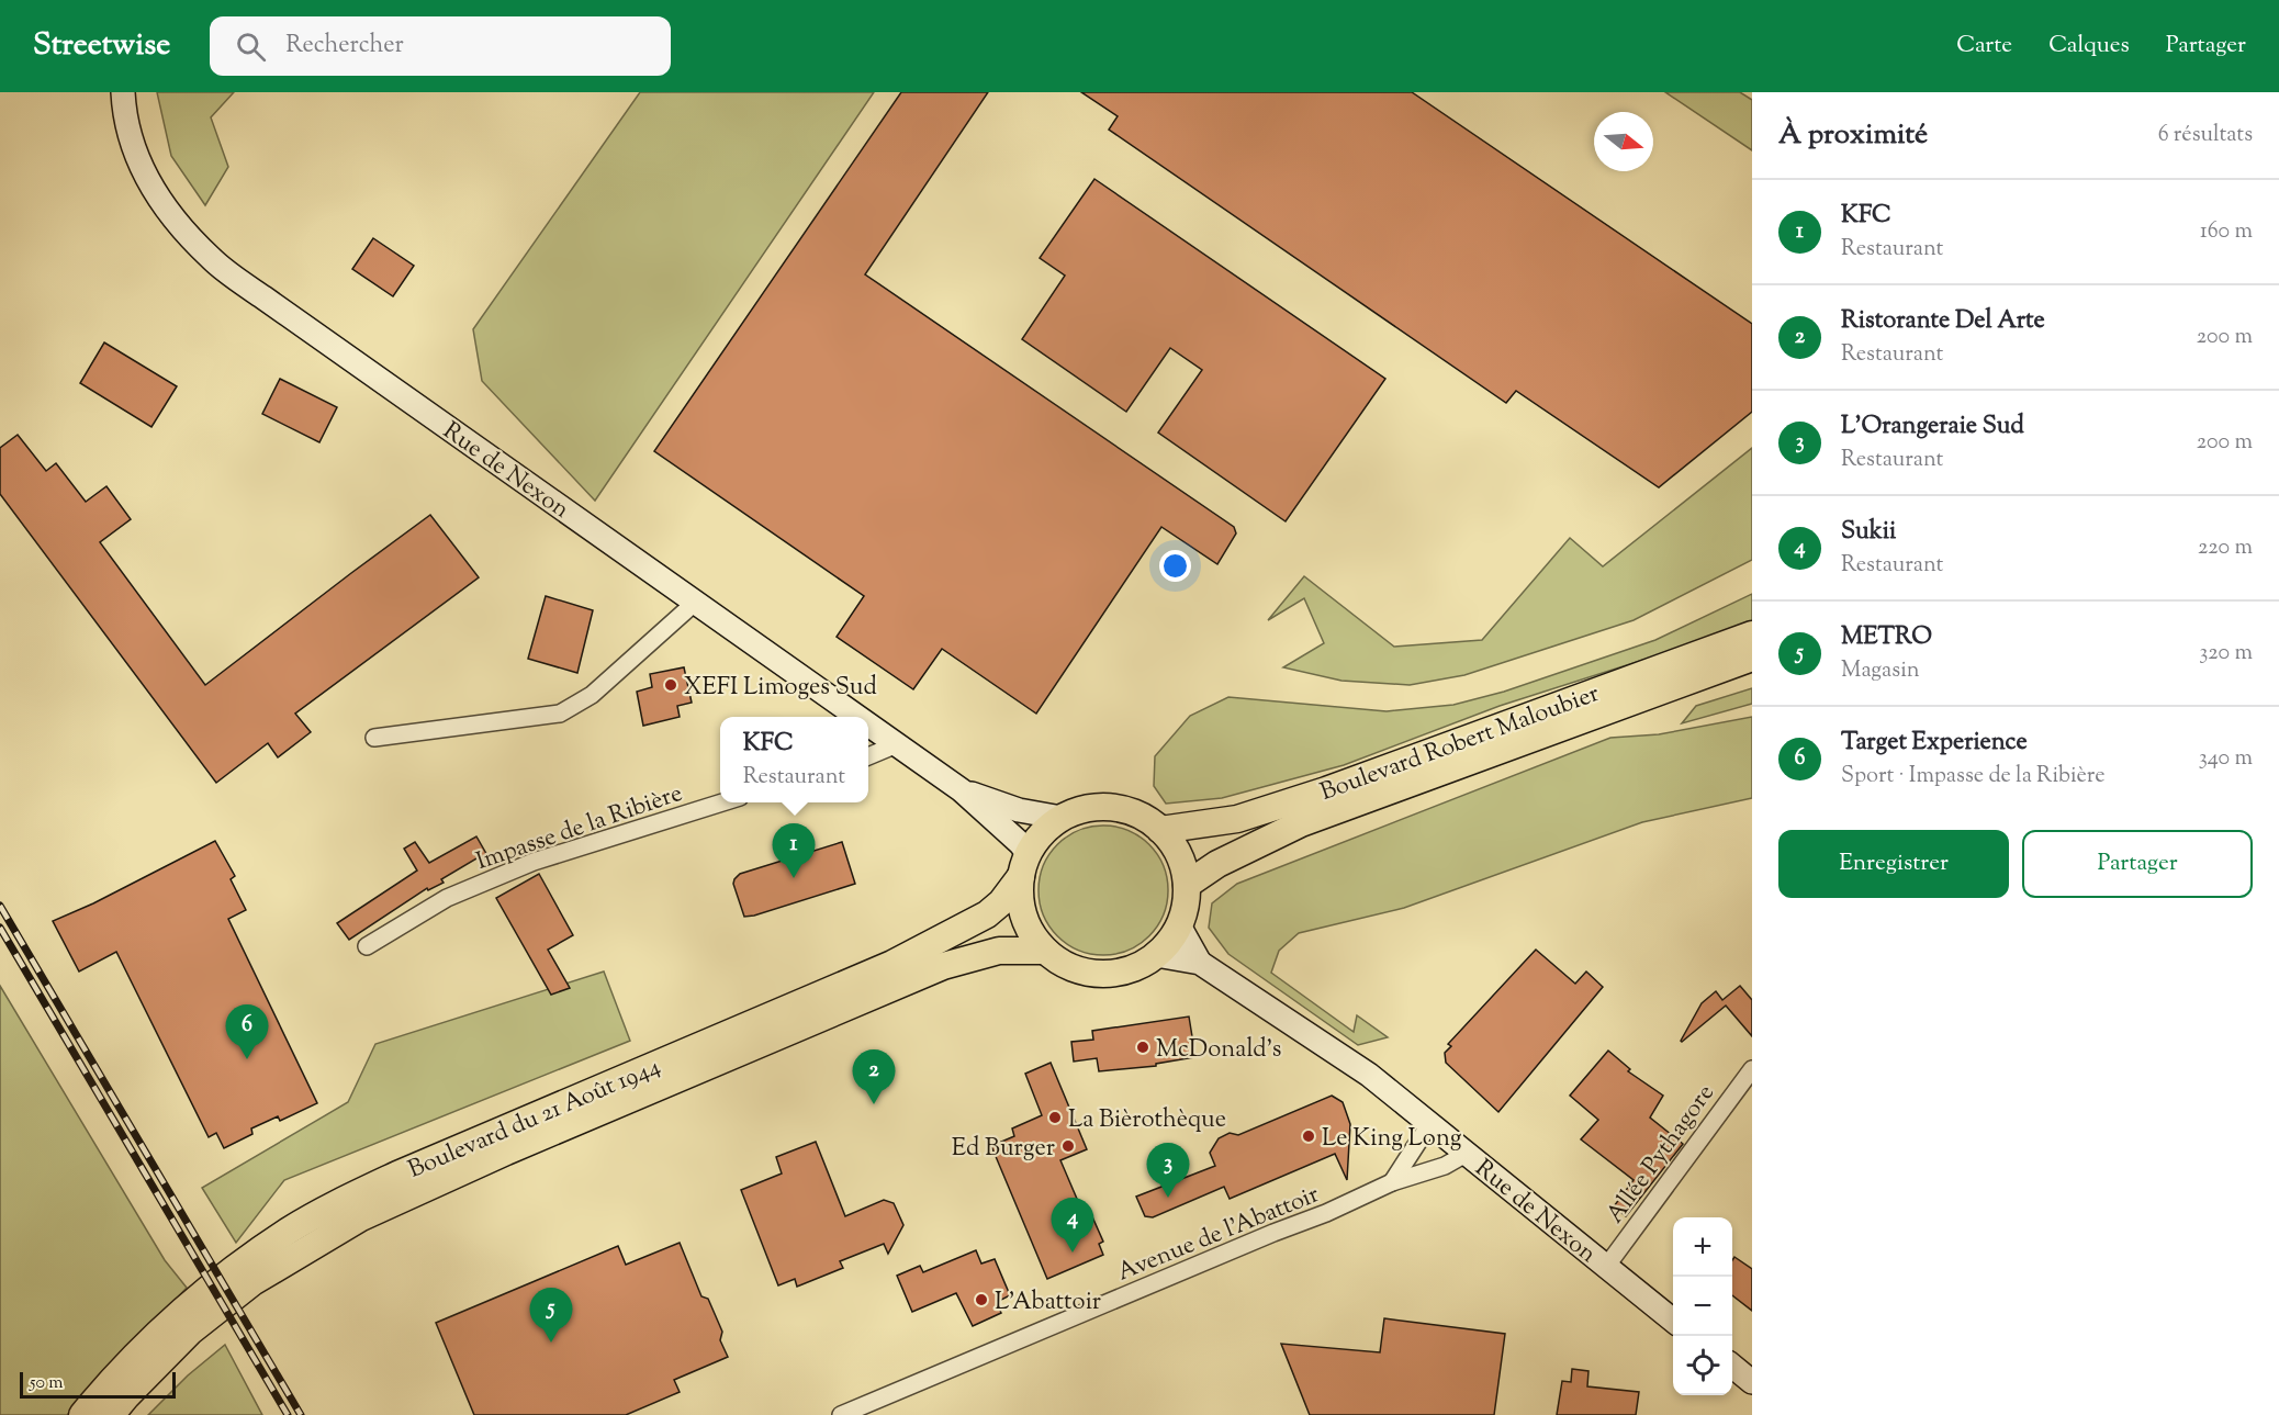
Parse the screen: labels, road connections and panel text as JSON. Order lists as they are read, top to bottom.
{
  "streets": {
    "main road": ["Rue de Nexon", "Boulevard Robert Maloubier", "Boulevard du 21 Août 1944"],
    "street": ["Impasse de la Ribière", "Allée Pythagore", "Avenue de l'Abattoir"]
  },
  "crossings": [
    ["Rue de Nexon", "Boulevard Robert Maloubier"],
    ["Rue de Nexon", "Boulevard du 21 Août 1944"],
    ["Rue de Nexon", "Allée Pythagore"],
    ["Rue de Nexon", "Avenue de l'Abattoir"],
    ["Boulevard Robert Maloubier", "Boulevard du 21 Août 1944"]
  ],
  "places": [
    "XEFI Limoges Sud",
    "McDonald's",
    "La Bièrothèque",
    "Le King Long",
    "Ed Burger",
    "L'Abattoir"
  ],
  "scale_bar": "50 m",
  "north": "right",
  "page": {
    "header": "Streetwise",
    "search": "Rechercher",
    "nav": ["Carte", "Calques", "Partager"],
    "heading": ["À proximité", "6 résultats"],
    "list": [
      {
        "mark": "1",
        "name": "KFC",
        "note": "Restaurant",
        "value": "160 m"
      },
      {
        "mark": "2",
        "name": "Ristorante Del Arte",
        "note": "Restaurant",
        "value": "200 m"
      },
      {
        "mark": "3",
        "name": "L'Orangeraie Sud",
        "note": "Restaurant",
        "value": "200 m"
      },
      {
        "mark": "4",
        "name": "Sukii",
        "note": "Restaurant",
        "value": "220 m"
      },
      {
        "mark": "5",
        "name": "METRO",
        "note": "Magasin",
        "value": "320 m"
      },
      {
        "mark": "6",
        "name": "Target Experience",
        "note": "Sport · Impasse de la Ribière",
        "value": "340 m"
      }
    ],
    "popup": ["KFC", "Restaurant"],
    "buttons": ["Enregistrer", "Partager"],
    "pins": [
      "1",
      "6",
      "2",
      "3",
      "4",
      "5"
    ],
    "map_buttons": ["+", "−"],
    "scale": "50 m"
  }
}
